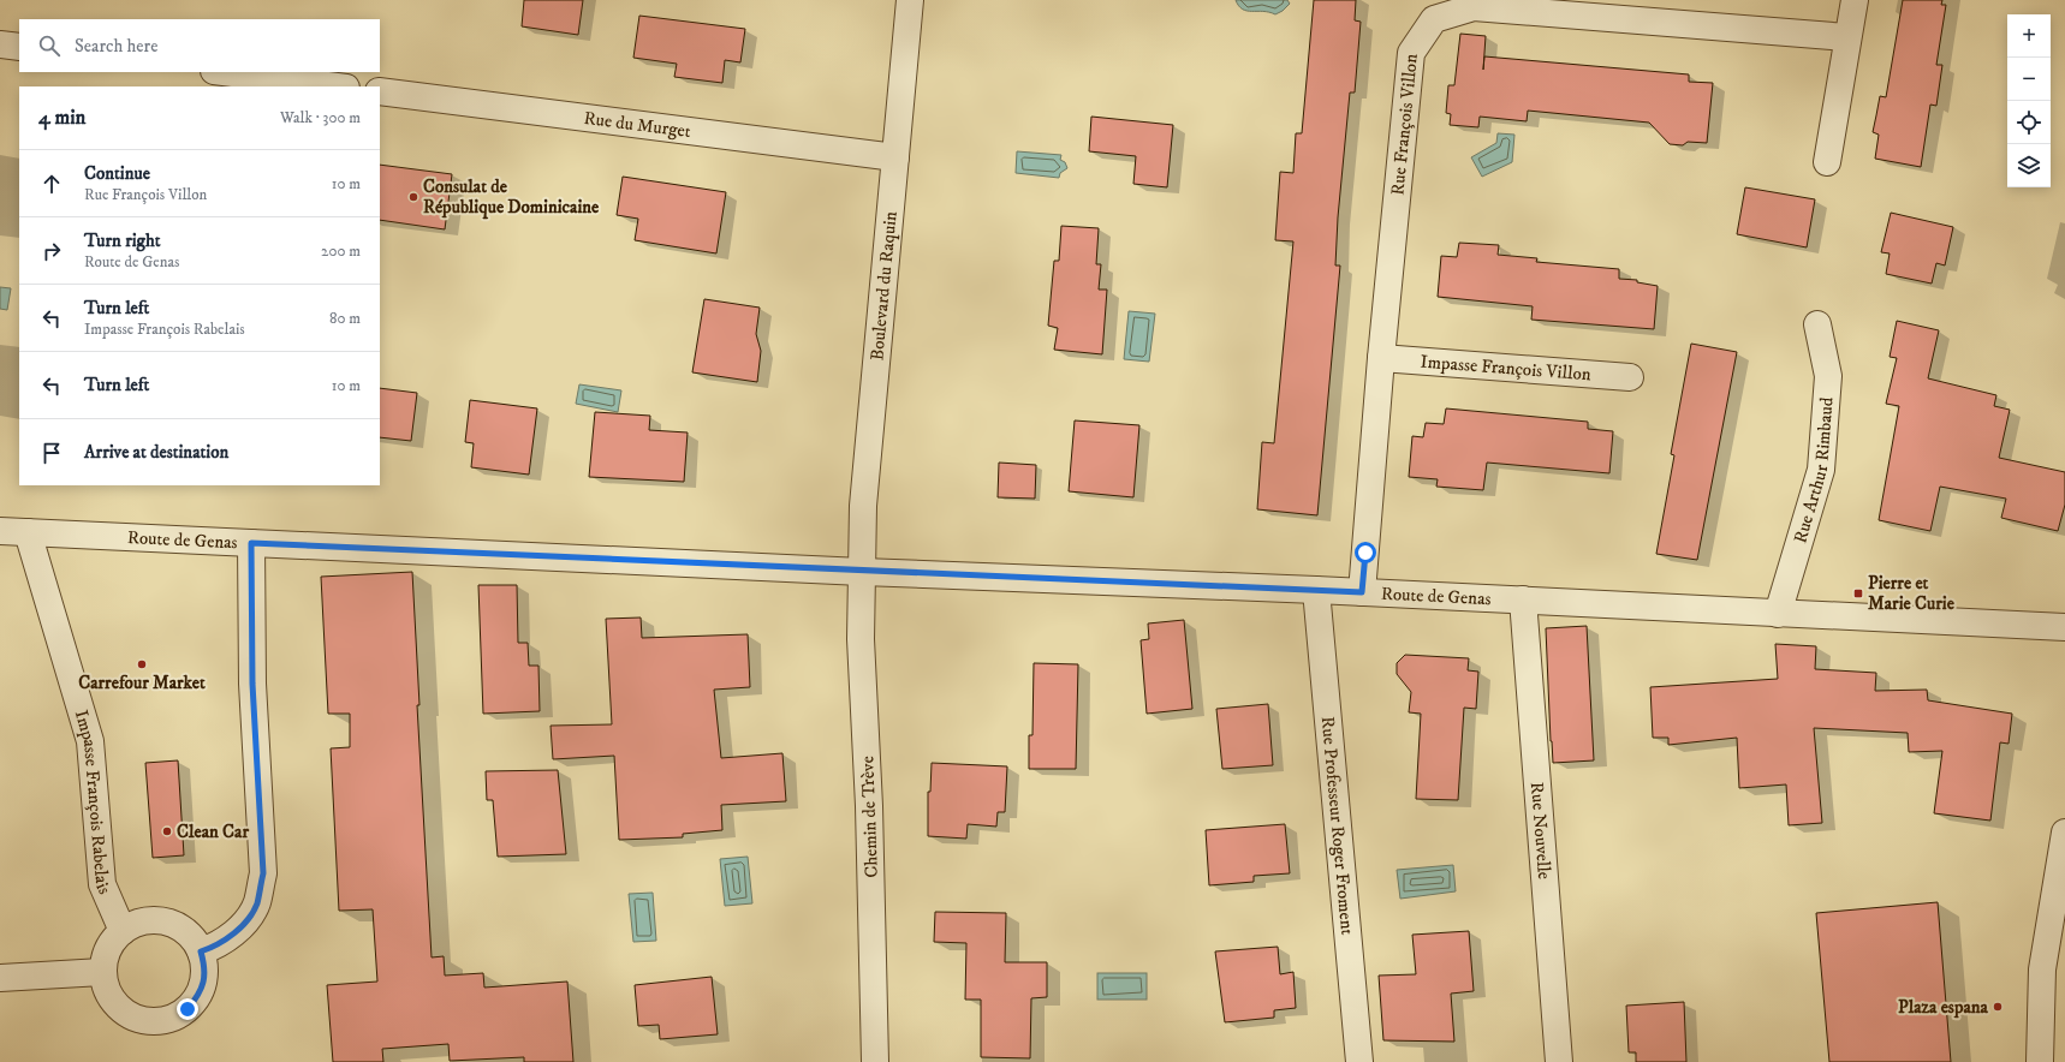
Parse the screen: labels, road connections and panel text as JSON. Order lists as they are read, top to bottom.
{
  "streets": {
    "street": [
      "Rue du Murget",
      "Rue François Villon",
      "Boulevard du Raquin",
      "Impasse François Villon",
      "Rue Arthur Rimbaud",
      "Route de Genas",
      "Impasse François Rabelais",
      "Chemin de Trève",
      "Rue Professeur Roger Froment",
      "Rue Nouvelle"
    ]
  },
  "crossings": [
    ["Rue du Murget", "Boulevard du Raquin"],
    ["Rue François Villon", "Impasse François Villon"],
    ["Rue François Villon", "Route de Genas"],
    ["Boulevard du Raquin", "Route de Genas"],
    ["Boulevard du Raquin", "Chemin de Trève"],
    ["Rue Arthur Rimbaud", "Route de Genas"],
    ["Route de Genas", "Impasse François Rabelais"],
    ["Route de Genas", "Chemin de Trève"],
    ["Route de Genas", "Rue Professeur Roger Froment"],
    ["Route de Genas", "Rue Nouvelle"]
  ],
  "places": {
    "other": [
      "Consulat de République Dominicaine",
      "Carrefour Market",
      "Clean Car",
      "Plaza espana"
    ],
    "transit": ["Pierre et Marie Curie"]
  },
  "page": {
    "map_buttons": ["+", "−"],
    "search": "Search here",
    "heading": ["4 min", "Walk · 300 m"],
    "list": [
      ["Continue", "Rue François Villon", "10 m"],
      ["Turn right", "Route de Genas", "200 m"],
      ["Turn left", "Impasse François Rabelais", "80 m"],
      ["Turn left", "10 m"],
      "Arrive at destination"
    ]
  }
}
